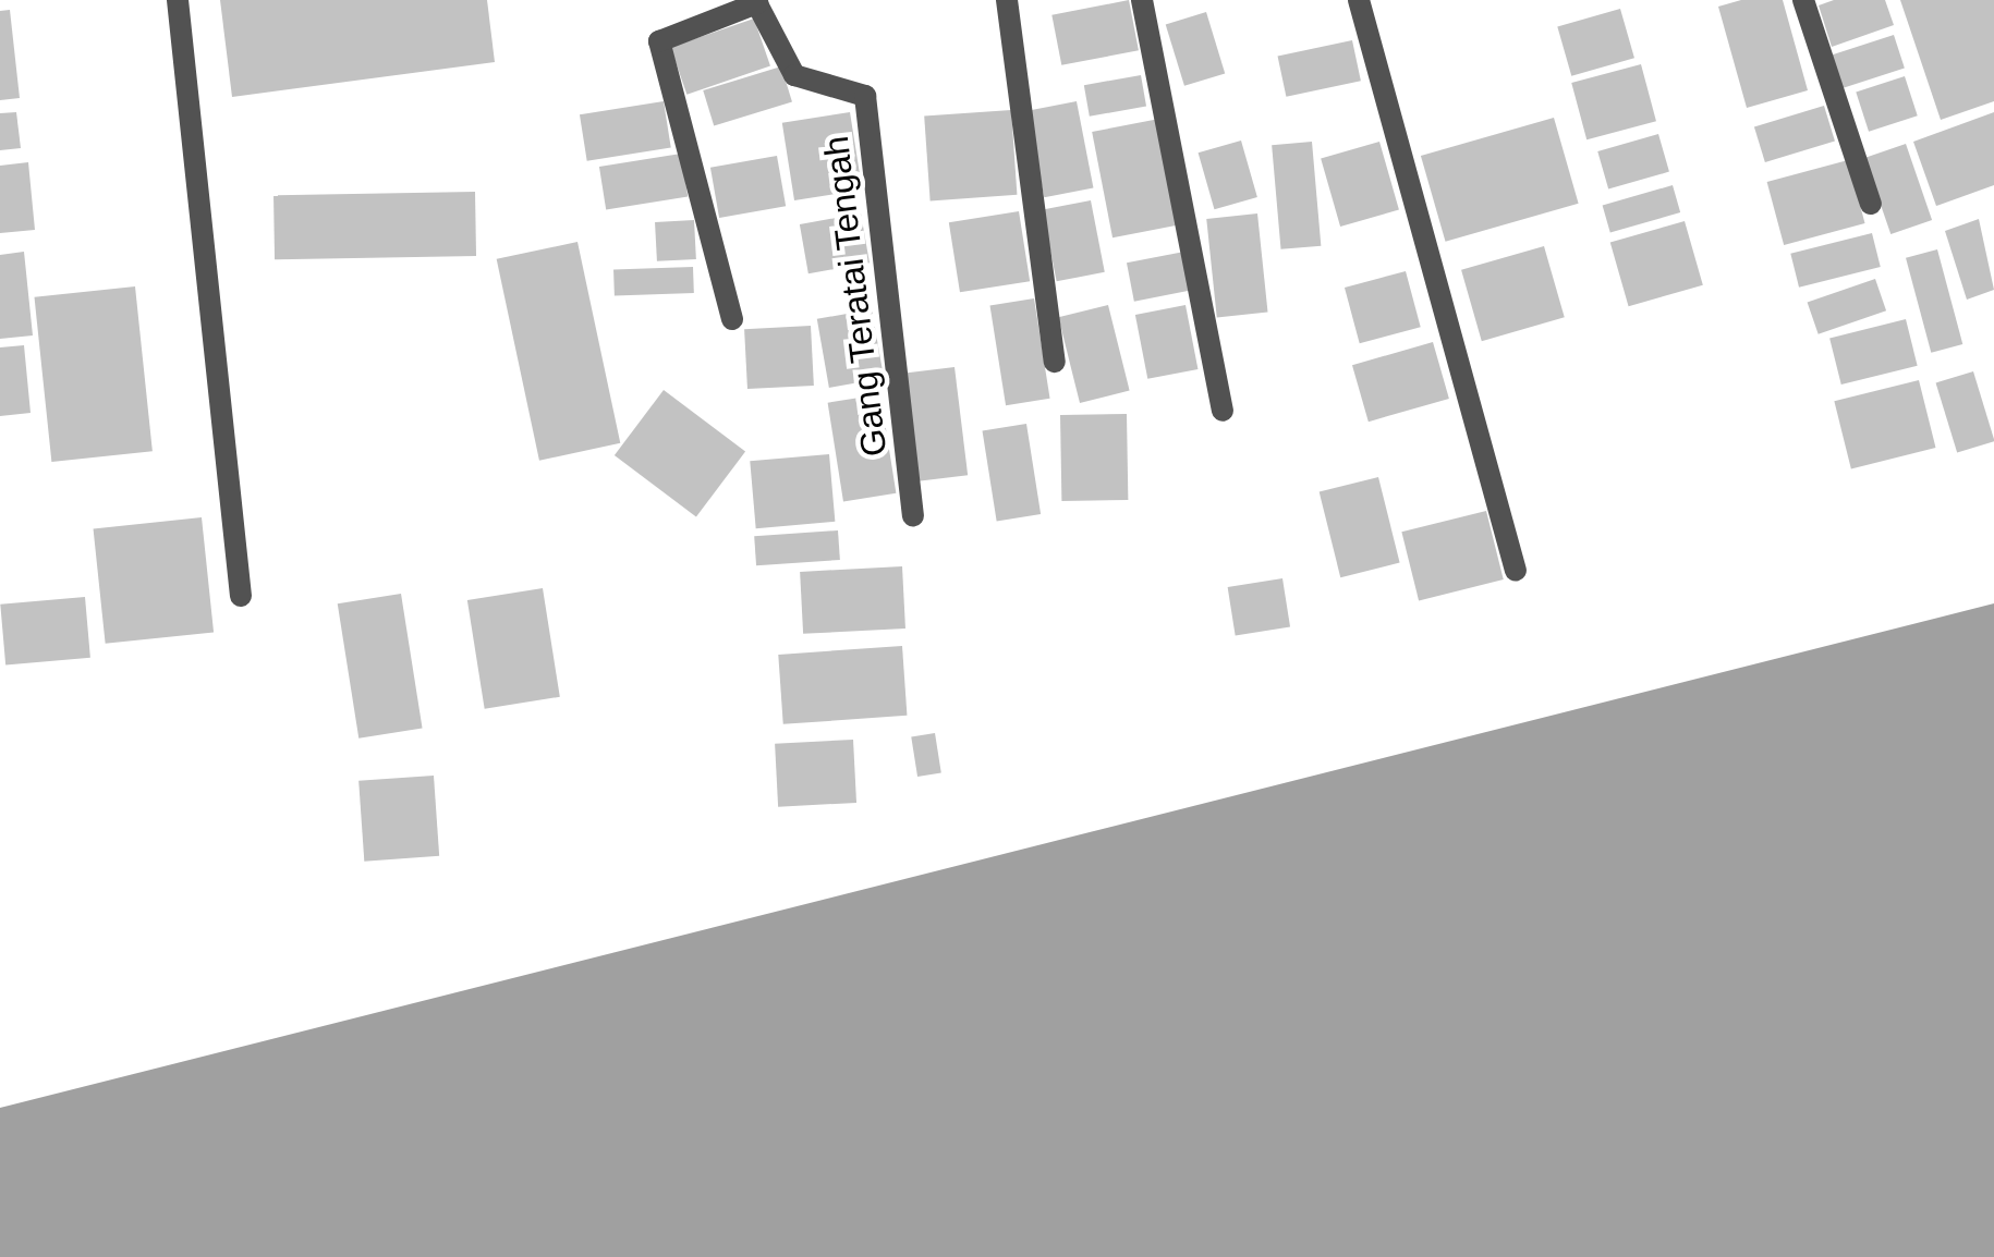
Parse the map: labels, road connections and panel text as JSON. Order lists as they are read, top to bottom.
{
  "streets": {
    "street": ["Gang Teratai Tengah"]
  }
}
